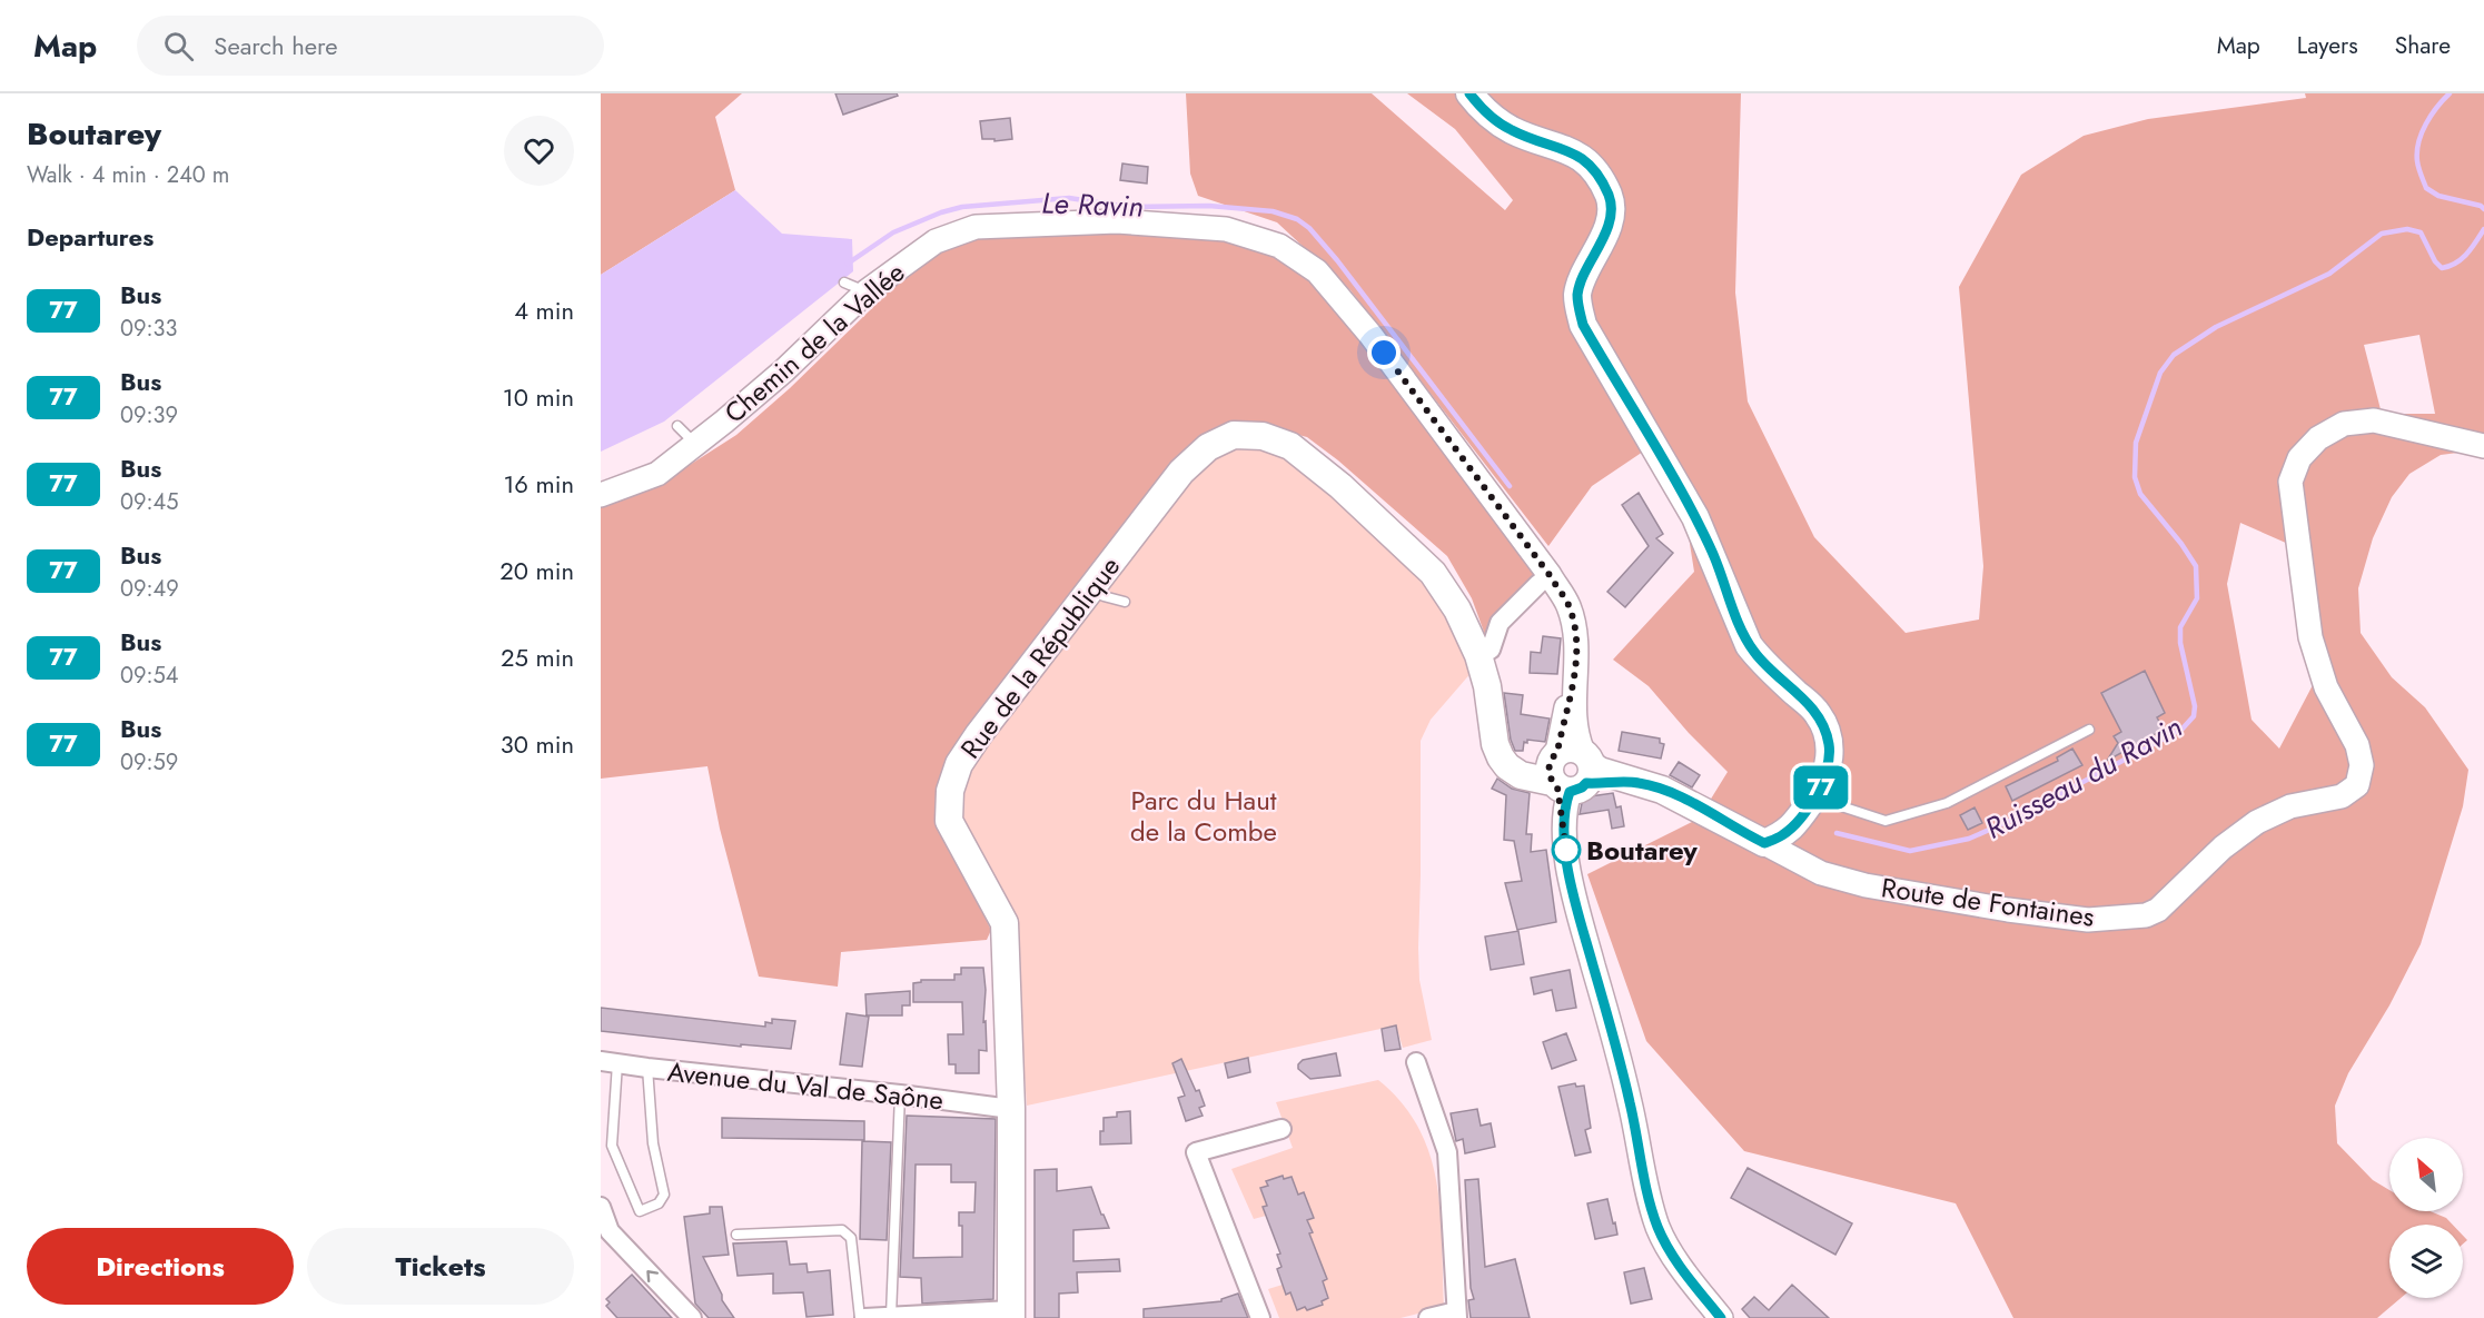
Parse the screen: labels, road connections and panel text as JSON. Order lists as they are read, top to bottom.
{
  "streets": {
    "main road": ["Rue de la République"],
    "street": ["Chemin de la Vallée", "Route de Fontaines", "Avenue du Val de Saône"]
  },
  "crossings": [
    ["Chemin de la Vallée", "Rue de la République"],
    ["Rue de la République", "Avenue du Val de Saône"]
  ],
  "water": ["Le Ravin", "Ruisseau du Ravin"],
  "parks": ["Parc du Haut de la Combe"],
  "places": ["Boutarey"],
  "lines": ["bus line 77"],
  "north": "top left",
  "page": {
    "header": "Map",
    "search": "Search here",
    "nav": ["Map", "Layers", "Share"],
    "heading": [
      ["Boutarey", "Walk · 4 min · 240 m"],
      "Departures"
    ],
    "on_map": "77",
    "list": [
      {
        "mark": "77",
        "name": "Bus",
        "note": "09:33",
        "value": "4 min"
      },
      {
        "mark": "77",
        "name": "Bus",
        "note": "09:39",
        "value": "10 min"
      },
      {
        "mark": "77",
        "name": "Bus",
        "note": "09:45",
        "value": "16 min"
      },
      {
        "mark": "77",
        "name": "Bus",
        "note": "09:49",
        "value": "20 min"
      },
      {
        "mark": "77",
        "name": "Bus",
        "note": "09:54",
        "value": "25 min"
      },
      {
        "mark": "77",
        "name": "Bus",
        "note": "09:59",
        "value": "30 min"
      }
    ],
    "buttons": ["Directions", "Tickets"]
  }
}
